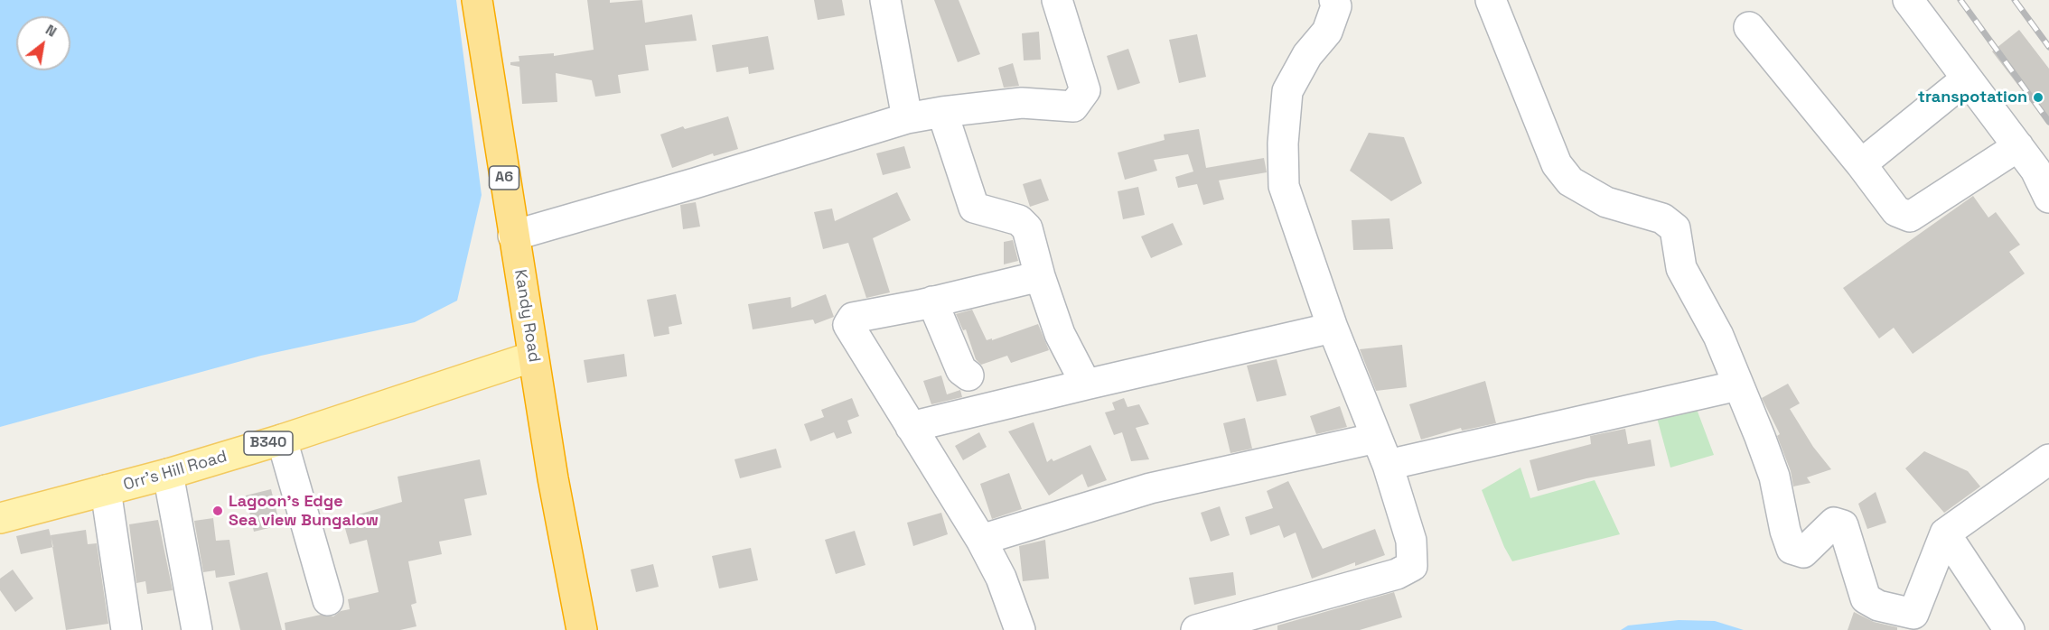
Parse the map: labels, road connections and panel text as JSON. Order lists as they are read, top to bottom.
{
  "streets": {
    "highway": ["A6", "Kandy Road"],
    "main road": ["B340", "Orr’s Hill Road"]
  },
  "crossings": [
    ["Kandy Road", "Orr’s Hill Road"]
  ],
  "places": ["transpotation", "Lagoon's Edge Sea view Bungalow"],
  "north": "top right"
}
